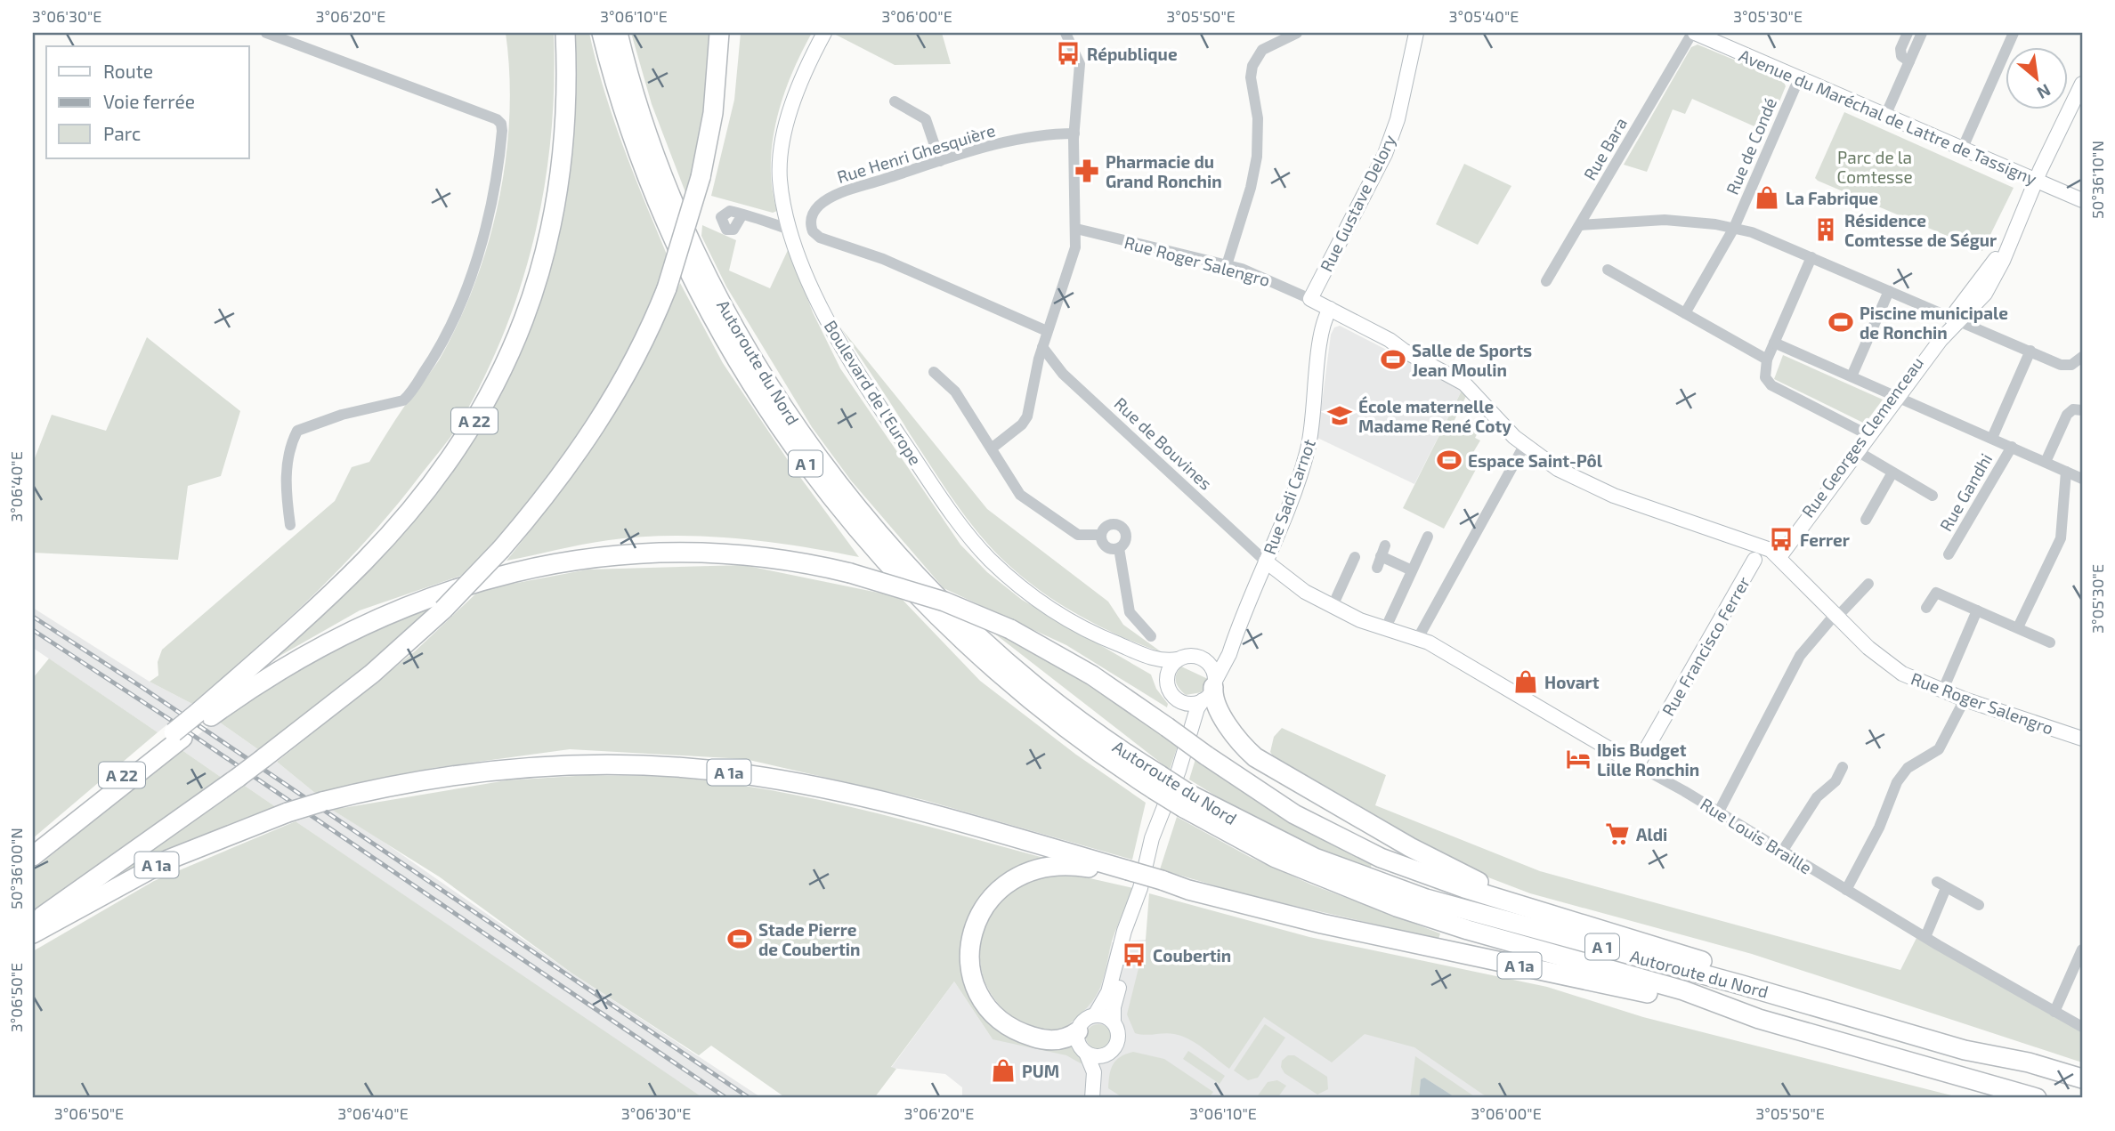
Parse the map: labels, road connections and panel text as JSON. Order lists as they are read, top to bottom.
{
  "streets": {
    "highway": [
      "Autoroute du Nord",
      "A 22",
      "A 1",
      "A 1a"
    ],
    "street": [
      "Avenue du Maréchal de Lattre de Tassigny",
      "Rue de Condé",
      "Rue Bara",
      "Rue Henri Ghesquière",
      "Rue Gustave Delory",
      "Rue Roger Salengro",
      "Boulevard de l'Europe",
      "Rue Georges Clemenceau",
      "Rue de Bouvines",
      "Rue Gandhi",
      "Rue Sadi Carnot",
      "Rue Francisco Ferrer",
      "Rue Louis Braille"
    ]
  },
  "crossings": [
    ["Avenue du Maréchal de Lattre de Tassigny", "Rue de Condé"],
    ["Avenue du Maréchal de Lattre de Tassigny", "Rue Bara"],
    ["Avenue du Maréchal de Lattre de Tassigny", "Rue Georges Clemenceau"],
    ["Rue Gustave Delory", "Rue Roger Salengro"],
    ["Rue Roger Salengro", "Rue Georges Clemenceau"],
    ["Rue Roger Salengro", "Rue Sadi Carnot"],
    ["Rue Roger Salengro", "Rue Francisco Ferrer"],
    ["Autoroute du Nord", "A 1a"],
    ["Boulevard de l'Europe", "Rue Sadi Carnot"],
    ["Rue de Bouvines", "Rue Sadi Carnot"],
    ["Rue de Bouvines", "Rue Louis Braille"],
    ["Rue Sadi Carnot", "A 1a"],
    ["Rue Sadi Carnot", "Rue Louis Braille"],
    ["Rue Francisco Ferrer", "Rue Louis Braille"]
  ],
  "parks": ["Parc de la Comtesse"],
  "places": {
    "bus stop": ["République", "Ferrer", "Coubertin"],
    "pharmacy": ["Pharmacie du Grand Ronchin"],
    "shop": ["La Fabrique", "Hovart", "PUM"],
    "building": ["Résidence Comtesse de Ségur"],
    "sports": [
      "Piscine municipale de Ronchin",
      "Salle de Sports Jean Moulin",
      "Espace Saint-Pôl",
      "Stade Pierre de Coubertin"
    ],
    "school or university": ["École maternelle Madame René Coty"],
    "hotel": ["Ibis Budget Lille Ronchin"],
    "supermarket": ["Aldi"]
  },
  "legend": ["Route", "Voie ferrée", "Parc"],
  "north": "bottom right",
  "coordinates": [
    "3°06'30\"E",
    "3°06'20\"E",
    "3°06'10\"E",
    "3°06'00\"E",
    "3°05'50\"E",
    "3°05'40\"E",
    "3°05'30\"E",
    "50°36'10\"N",
    "3°06'40\"E",
    "50°36'00\"N",
    "3°06'50\"E"
  ]
}
